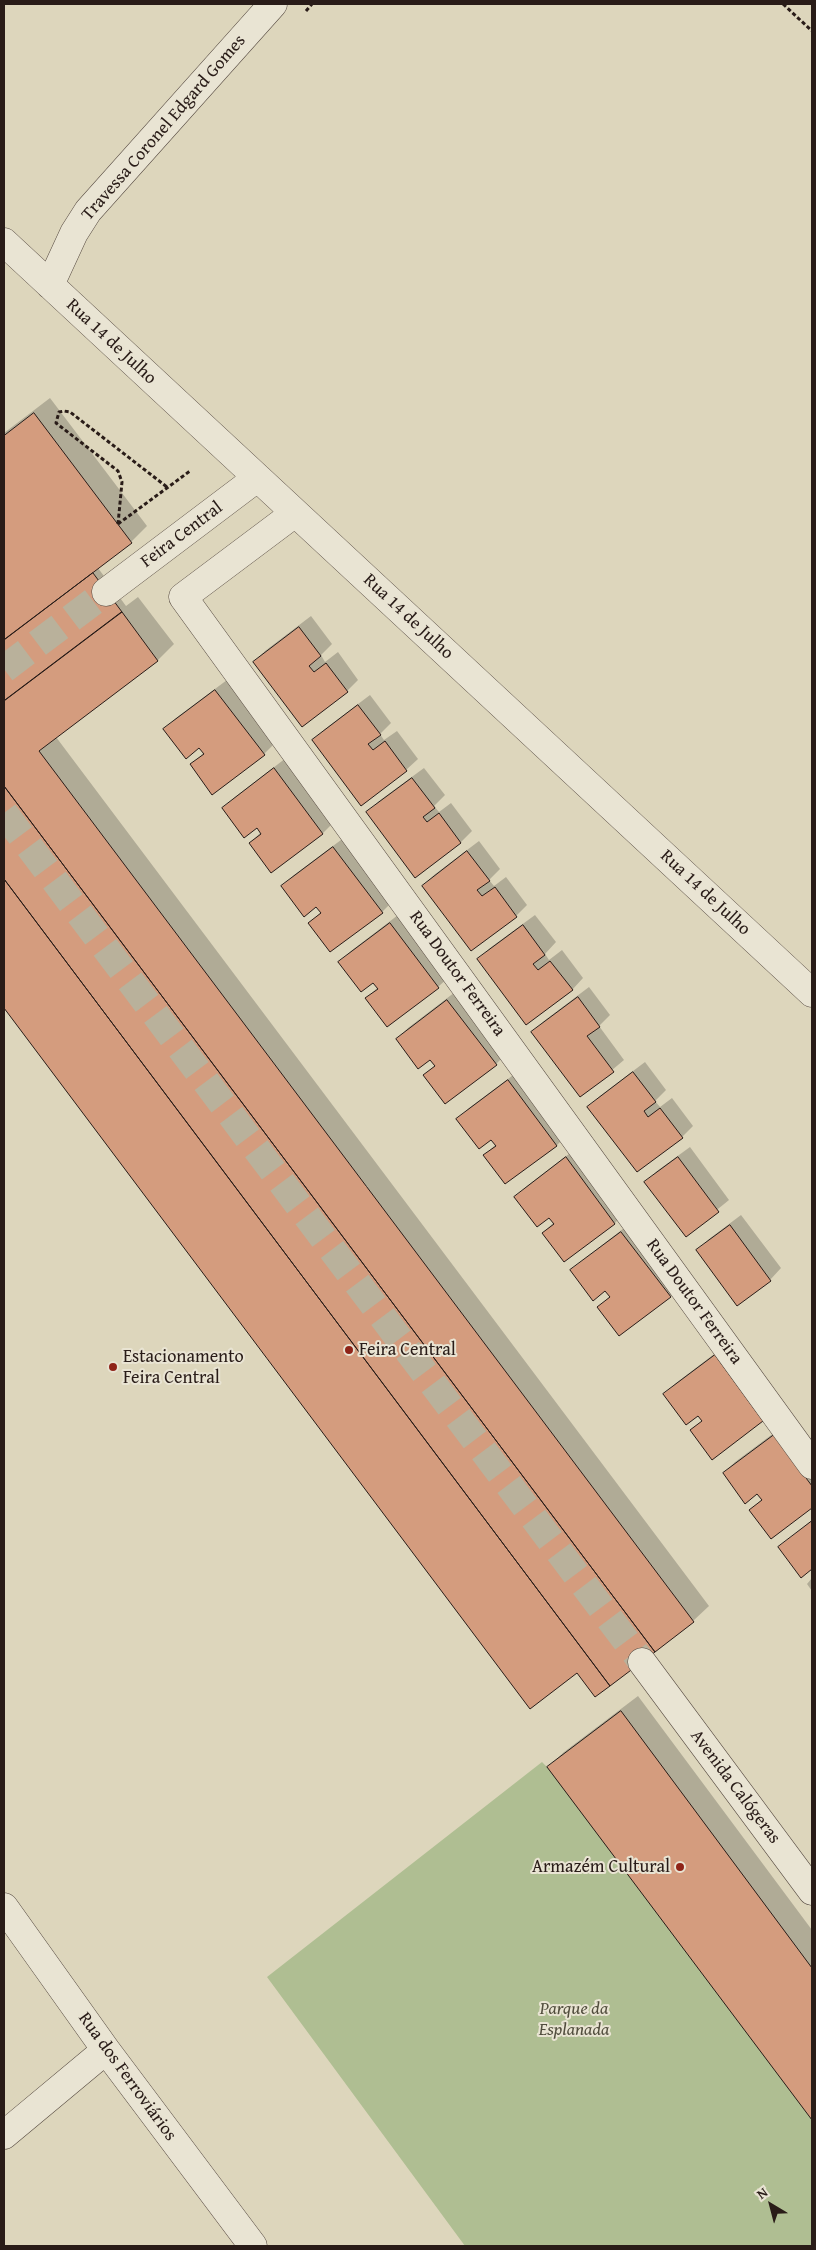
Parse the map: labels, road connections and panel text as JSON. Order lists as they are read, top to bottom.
{
  "streets": {
    "street": [
      "Travessa Coronel Edgard Gomes",
      "Rua 14 de Julho",
      "Feira Central",
      "Rua Doutor Ferreira",
      "Avenida Calógeras",
      "Rua dos Ferroviários"
    ]
  },
  "crossings": [
    ["Travessa Coronel Edgard Gomes", "Rua 14 de Julho"],
    ["Rua 14 de Julho", "Feira Central"],
    ["Rua 14 de Julho", "Rua Doutor Ferreira"]
  ],
  "parks": ["Parque da Esplanada"],
  "places": ["Feira Central", "Estacionamento Feira Central", "Armazém Cultural"],
  "north": "top left"
}
